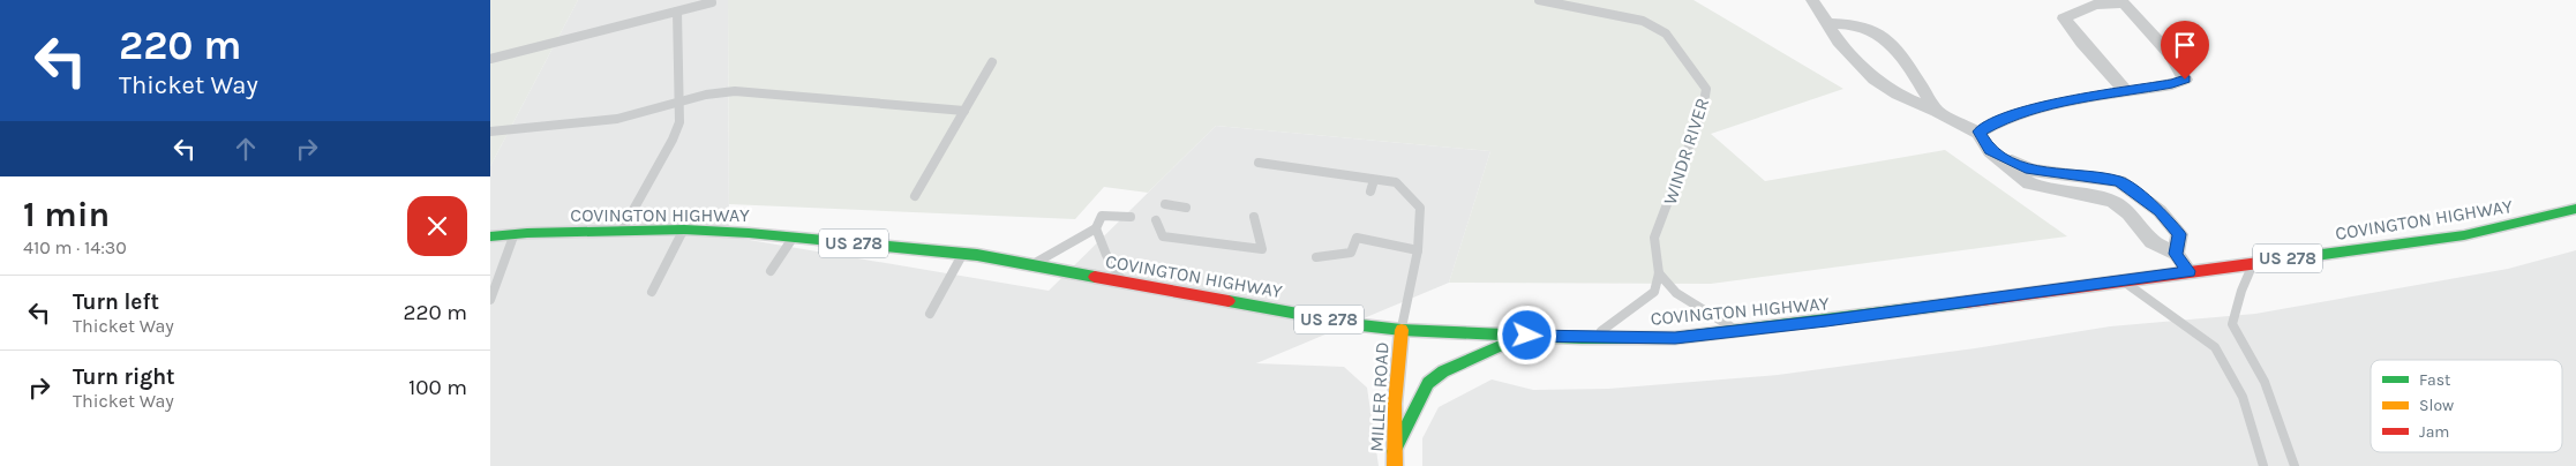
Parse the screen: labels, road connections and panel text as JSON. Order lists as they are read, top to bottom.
{
  "streets": {
    "main road": ["COVINGTON HIGHWAY", "US 278", "MILLER ROAD"],
    "lane": ["WINDR RIVER"]
  },
  "crossings": [
    ["COVINGTON HIGHWAY", "MILLER ROAD"]
  ],
  "legend": ["Fast", "Slow", "Jam"],
  "page": {
    "turn": ["220 m", "Thicket Way"],
    "heading": ["1 min", "410 m · 14:30"],
    "list": [
      {
        "name": "Turn left",
        "note": "Thicket Way",
        "value": "220 m"
      },
      {
        "name": "Turn right",
        "note": "Thicket Way",
        "value": "100 m"
      }
    ]
  }
}
